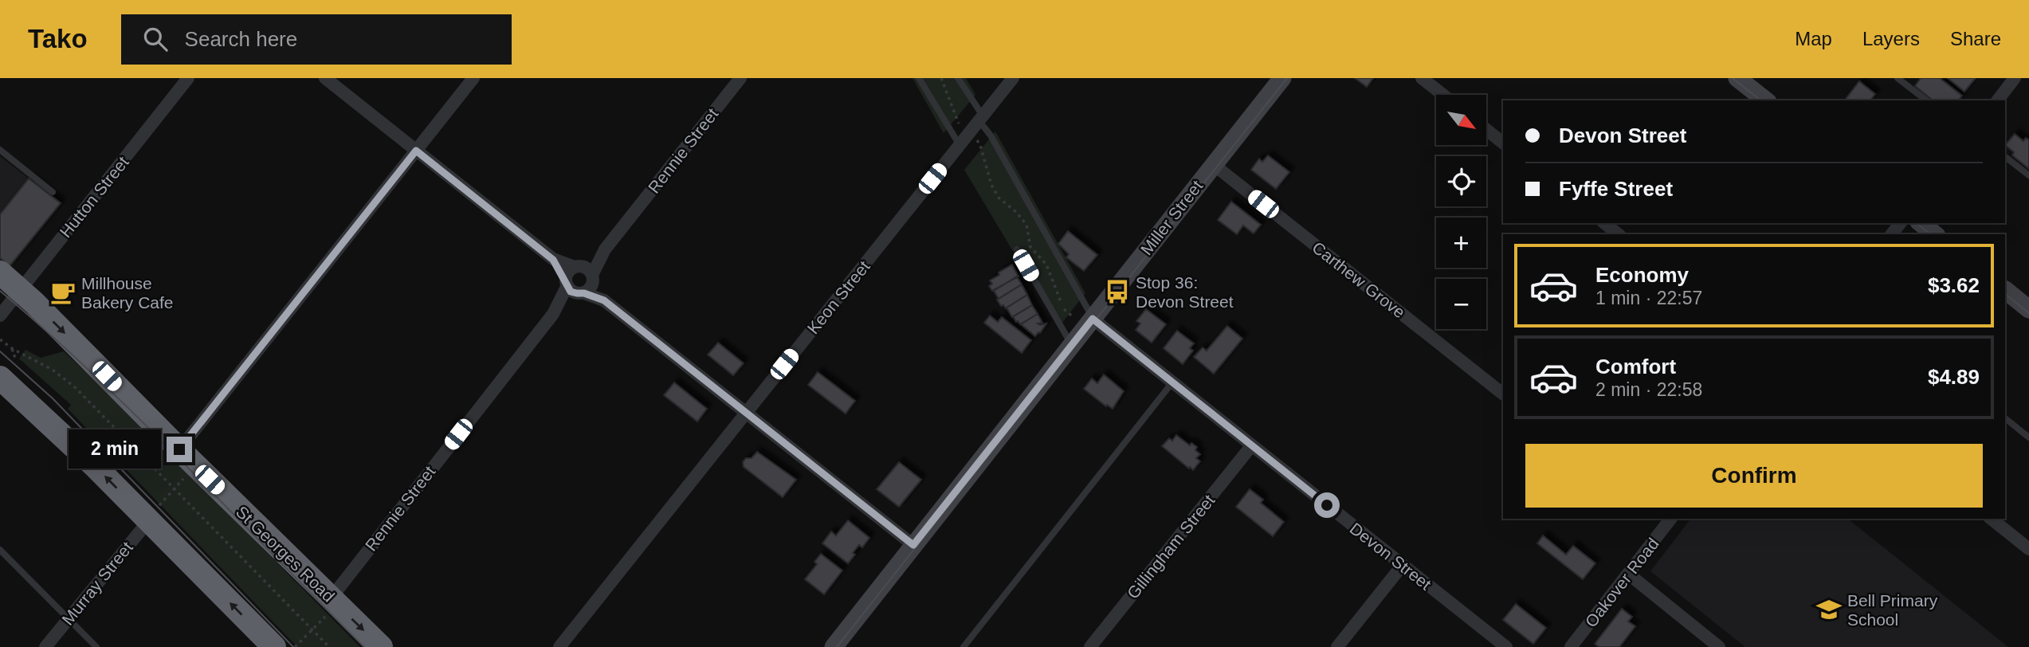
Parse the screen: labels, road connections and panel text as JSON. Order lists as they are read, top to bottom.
{
  "streets": {
    "highway": ["St Georges Road"],
    "street": [
      "Rennie Street",
      "Hutton Street",
      "Miller Street",
      "Carthew Grove",
      "Keon Street",
      "Gillingham Street",
      "Devon Street",
      "Oakover Road",
      "Murray Street"
    ]
  },
  "crossings": [
    ["Rennie Street", "St Georges Road"],
    ["Hutton Street", "St Georges Road"],
    ["Miller Street", "Carthew Grove"],
    ["Miller Street", "Devon Street"],
    ["Gillingham Street", "Devon Street"]
  ],
  "places": {
    "bus stop": ["Stop 36: Devon Street"],
    "cafe": ["Millhouse Bakery Cafe"],
    "school or university": ["Bell Primary School"]
  },
  "north": "bottom right",
  "page": {
    "header": "Tako",
    "search": "Search here",
    "nav": ["Map", "Layers", "Share"],
    "map_buttons": ["+", "−"],
    "banner": ["Devon Street", "Fyffe Street"],
    "list": [
      {
        "name": "Economy",
        "note": "1 min · 22:57",
        "value": "$3.62"
      },
      {
        "name": "Comfort",
        "note": "2 min · 22:58",
        "value": "$4.89"
      }
    ],
    "bubble": "2 min",
    "buttons": "Confirm"
  }
}
